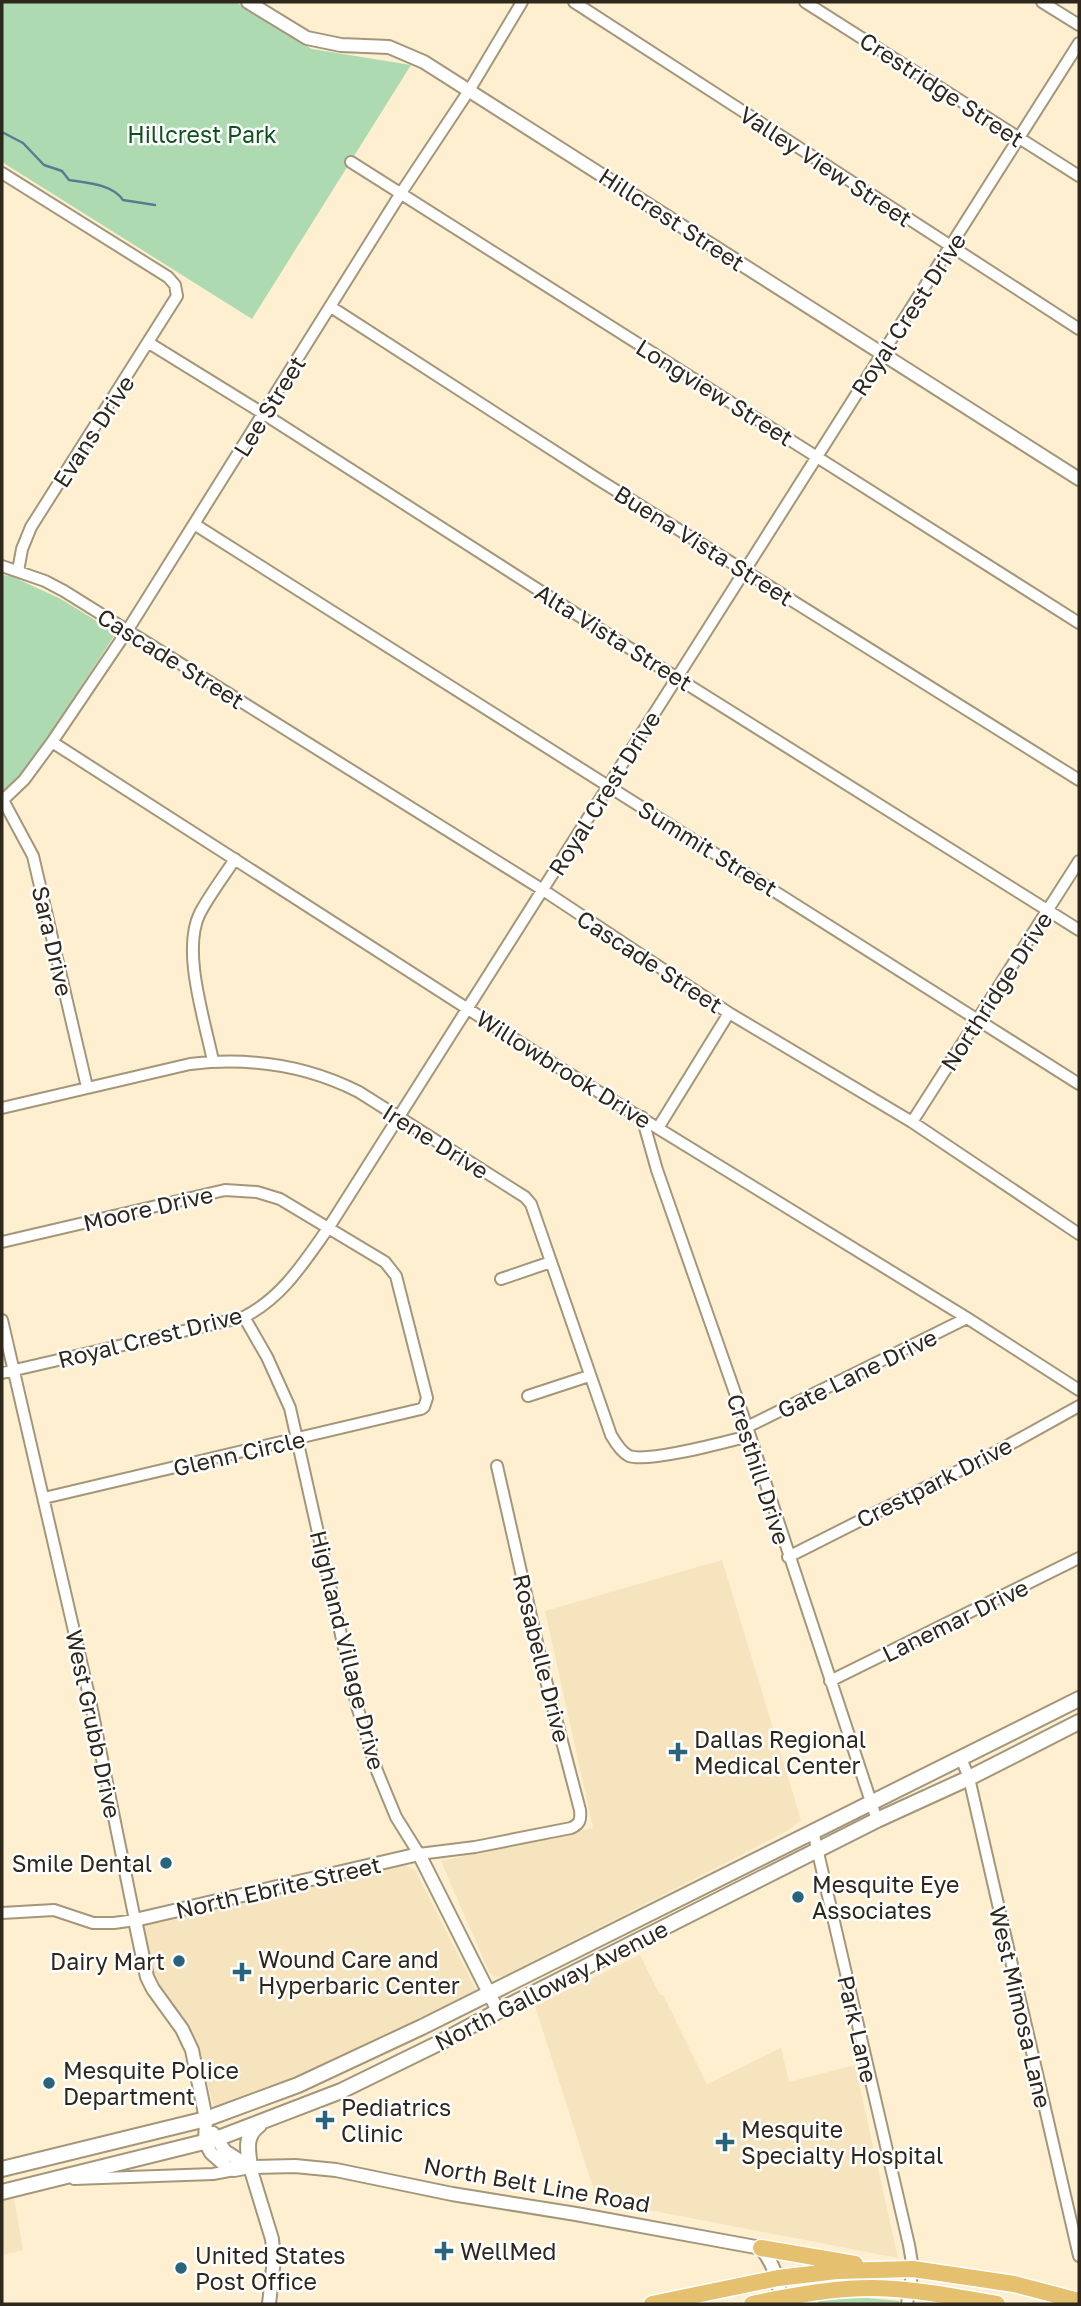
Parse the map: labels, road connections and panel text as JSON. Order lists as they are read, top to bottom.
{
  "streets": {
    "main road": ["North Galloway Avenue"],
    "street": [
      "Crestridge Street",
      "Valley View Street",
      "Hillcrest Street",
      "Royal Crest Drive",
      "Longview Street",
      "Lee Street",
      "Evans Drive",
      "Buena Vista Street",
      "Alta Vista Street",
      "Cascade Street",
      "Summit Street",
      "Sara Drive",
      "Northridge Drive",
      "Willowbrook Drive",
      "Irene Drive",
      "Moore Drive",
      "Gate Lane Drive",
      "Glenn Circle",
      "Cresthill Drive",
      "Crestpark Drive",
      "Lanemar Drive",
      "Highland Village Drive",
      "Rosabelle Drive",
      "West Grubb Drive",
      "North Ebrite Street",
      "West Mimosa Lane",
      "Park Lane",
      "North Belt Line Road"
    ]
  },
  "crossings": [
    ["Crestridge Street", "Royal Crest Drive"],
    ["Valley View Street", "Royal Crest Drive"],
    ["Hillcrest Street", "Royal Crest Drive"],
    ["Hillcrest Street", "Lee Street"],
    ["Royal Crest Drive", "Longview Street"],
    ["Royal Crest Drive", "Buena Vista Street"],
    ["Royal Crest Drive", "Alta Vista Street"],
    ["Royal Crest Drive", "Cascade Street"],
    ["Royal Crest Drive", "Summit Street"],
    ["Royal Crest Drive", "Willowbrook Drive"],
    ["Royal Crest Drive", "Irene Drive"],
    ["Royal Crest Drive", "Moore Drive"],
    ["Royal Crest Drive", "Highland Village Drive"],
    ["Royal Crest Drive", "West Grubb Drive"],
    ["Longview Street", "Lee Street"],
    ["Lee Street", "Buena Vista Street"],
    ["Lee Street", "Alta Vista Street"],
    ["Lee Street", "Cascade Street"],
    ["Lee Street", "Summit Street"],
    ["Lee Street", "Sara Drive"],
    ["Lee Street", "Willowbrook Drive"],
    ["Evans Drive", "Alta Vista Street"],
    ["Evans Drive", "Cascade Street"],
    ["Alta Vista Street", "Northridge Drive"],
    ["Cascade Street", "Northridge Drive"],
    ["Summit Street", "Northridge Drive"],
    ["Sara Drive", "Irene Drive"],
    ["Willowbrook Drive", "Gate Lane Drive"],
    ["Willowbrook Drive", "Cresthill Drive"],
    ["Irene Drive", "Gate Lane Drive"],
    ["Moore Drive", "Glenn Circle"],
    ["Gate Lane Drive", "Cresthill Drive"],
    ["Glenn Circle", "Highland Village Drive"],
    ["Glenn Circle", "West Grubb Drive"],
    ["Cresthill Drive", "Crestpark Drive"],
    ["Cresthill Drive", "Lanemar Drive"],
    ["Cresthill Drive", "North Galloway Avenue"],
    ["Highland Village Drive", "North Ebrite Street"],
    ["Highland Village Drive", "North Galloway Avenue"],
    ["Rosabelle Drive", "North Ebrite Street"],
    ["West Grubb Drive", "North Ebrite Street"],
    ["West Grubb Drive", "North Galloway Avenue"],
    ["North Galloway Avenue", "West Mimosa Lane"],
    ["North Galloway Avenue", "Park Lane"]
  ],
  "parks": ["Hillcrest Park"],
  "places": {
    "health": [
      "Dallas Regional Medical Center",
      "Wound Care and Hyperbaric Center",
      "Pediatrics Clinic",
      "Mesquite Specialty Hospital",
      "WellMed"
    ],
    "other": [
      "Smile Dental",
      "Mesquite Eye Associates",
      "Dairy Mart",
      "Mesquite Police Department",
      "United States Post Office"
    ]
  }
}
